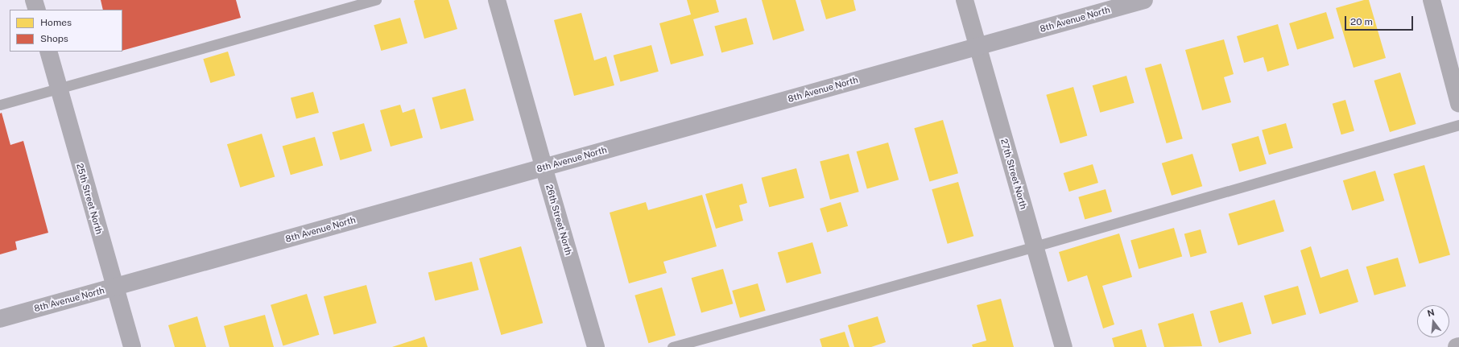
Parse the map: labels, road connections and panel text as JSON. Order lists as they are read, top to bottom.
{
  "streets": {
    "street": [
      "8th Avenue North",
      "27th Street North",
      "25th Street North",
      "26th Street North"
    ]
  },
  "crossings": [
    ["8th Avenue North", "27th Street North"],
    ["8th Avenue North", "25th Street North"],
    ["8th Avenue North", "26th Street North"]
  ],
  "legend": ["Homes", "Shops"],
  "scale_bar": "20 m",
  "north": "top"
}
